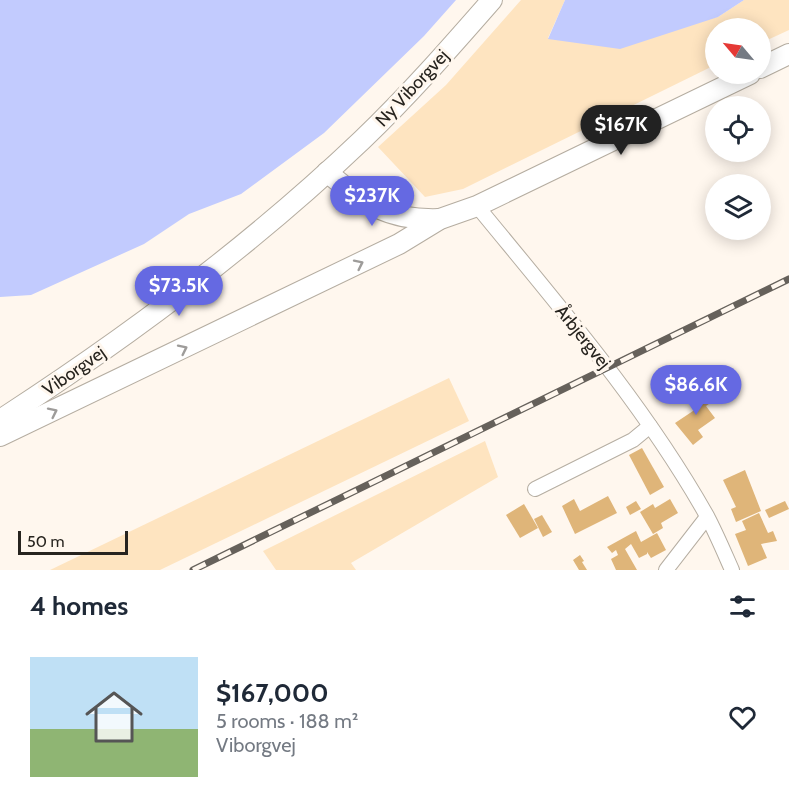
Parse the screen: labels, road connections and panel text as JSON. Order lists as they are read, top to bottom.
{
  "streets": {
    "street": ["Ny Viborgvej", "Årbjergvej", "Viborgvej"]
  },
  "crossings": [
    ["Ny Viborgvej", "Viborgvej"],
    ["Årbjergvej", "Viborgvej"]
  ],
  "scale_bar": "50 m",
  "north": "top left",
  "page": {
    "price": [
      "$167K",
      "$237K",
      "$73.5K",
      "$86.6K"
    ],
    "scale": "50 m",
    "heading": "4 homes",
    "list": [
      {
        "name": "$167,000",
        "note": "5 rooms · 188 m² · Viborgvej"
      }
    ]
  }
}
